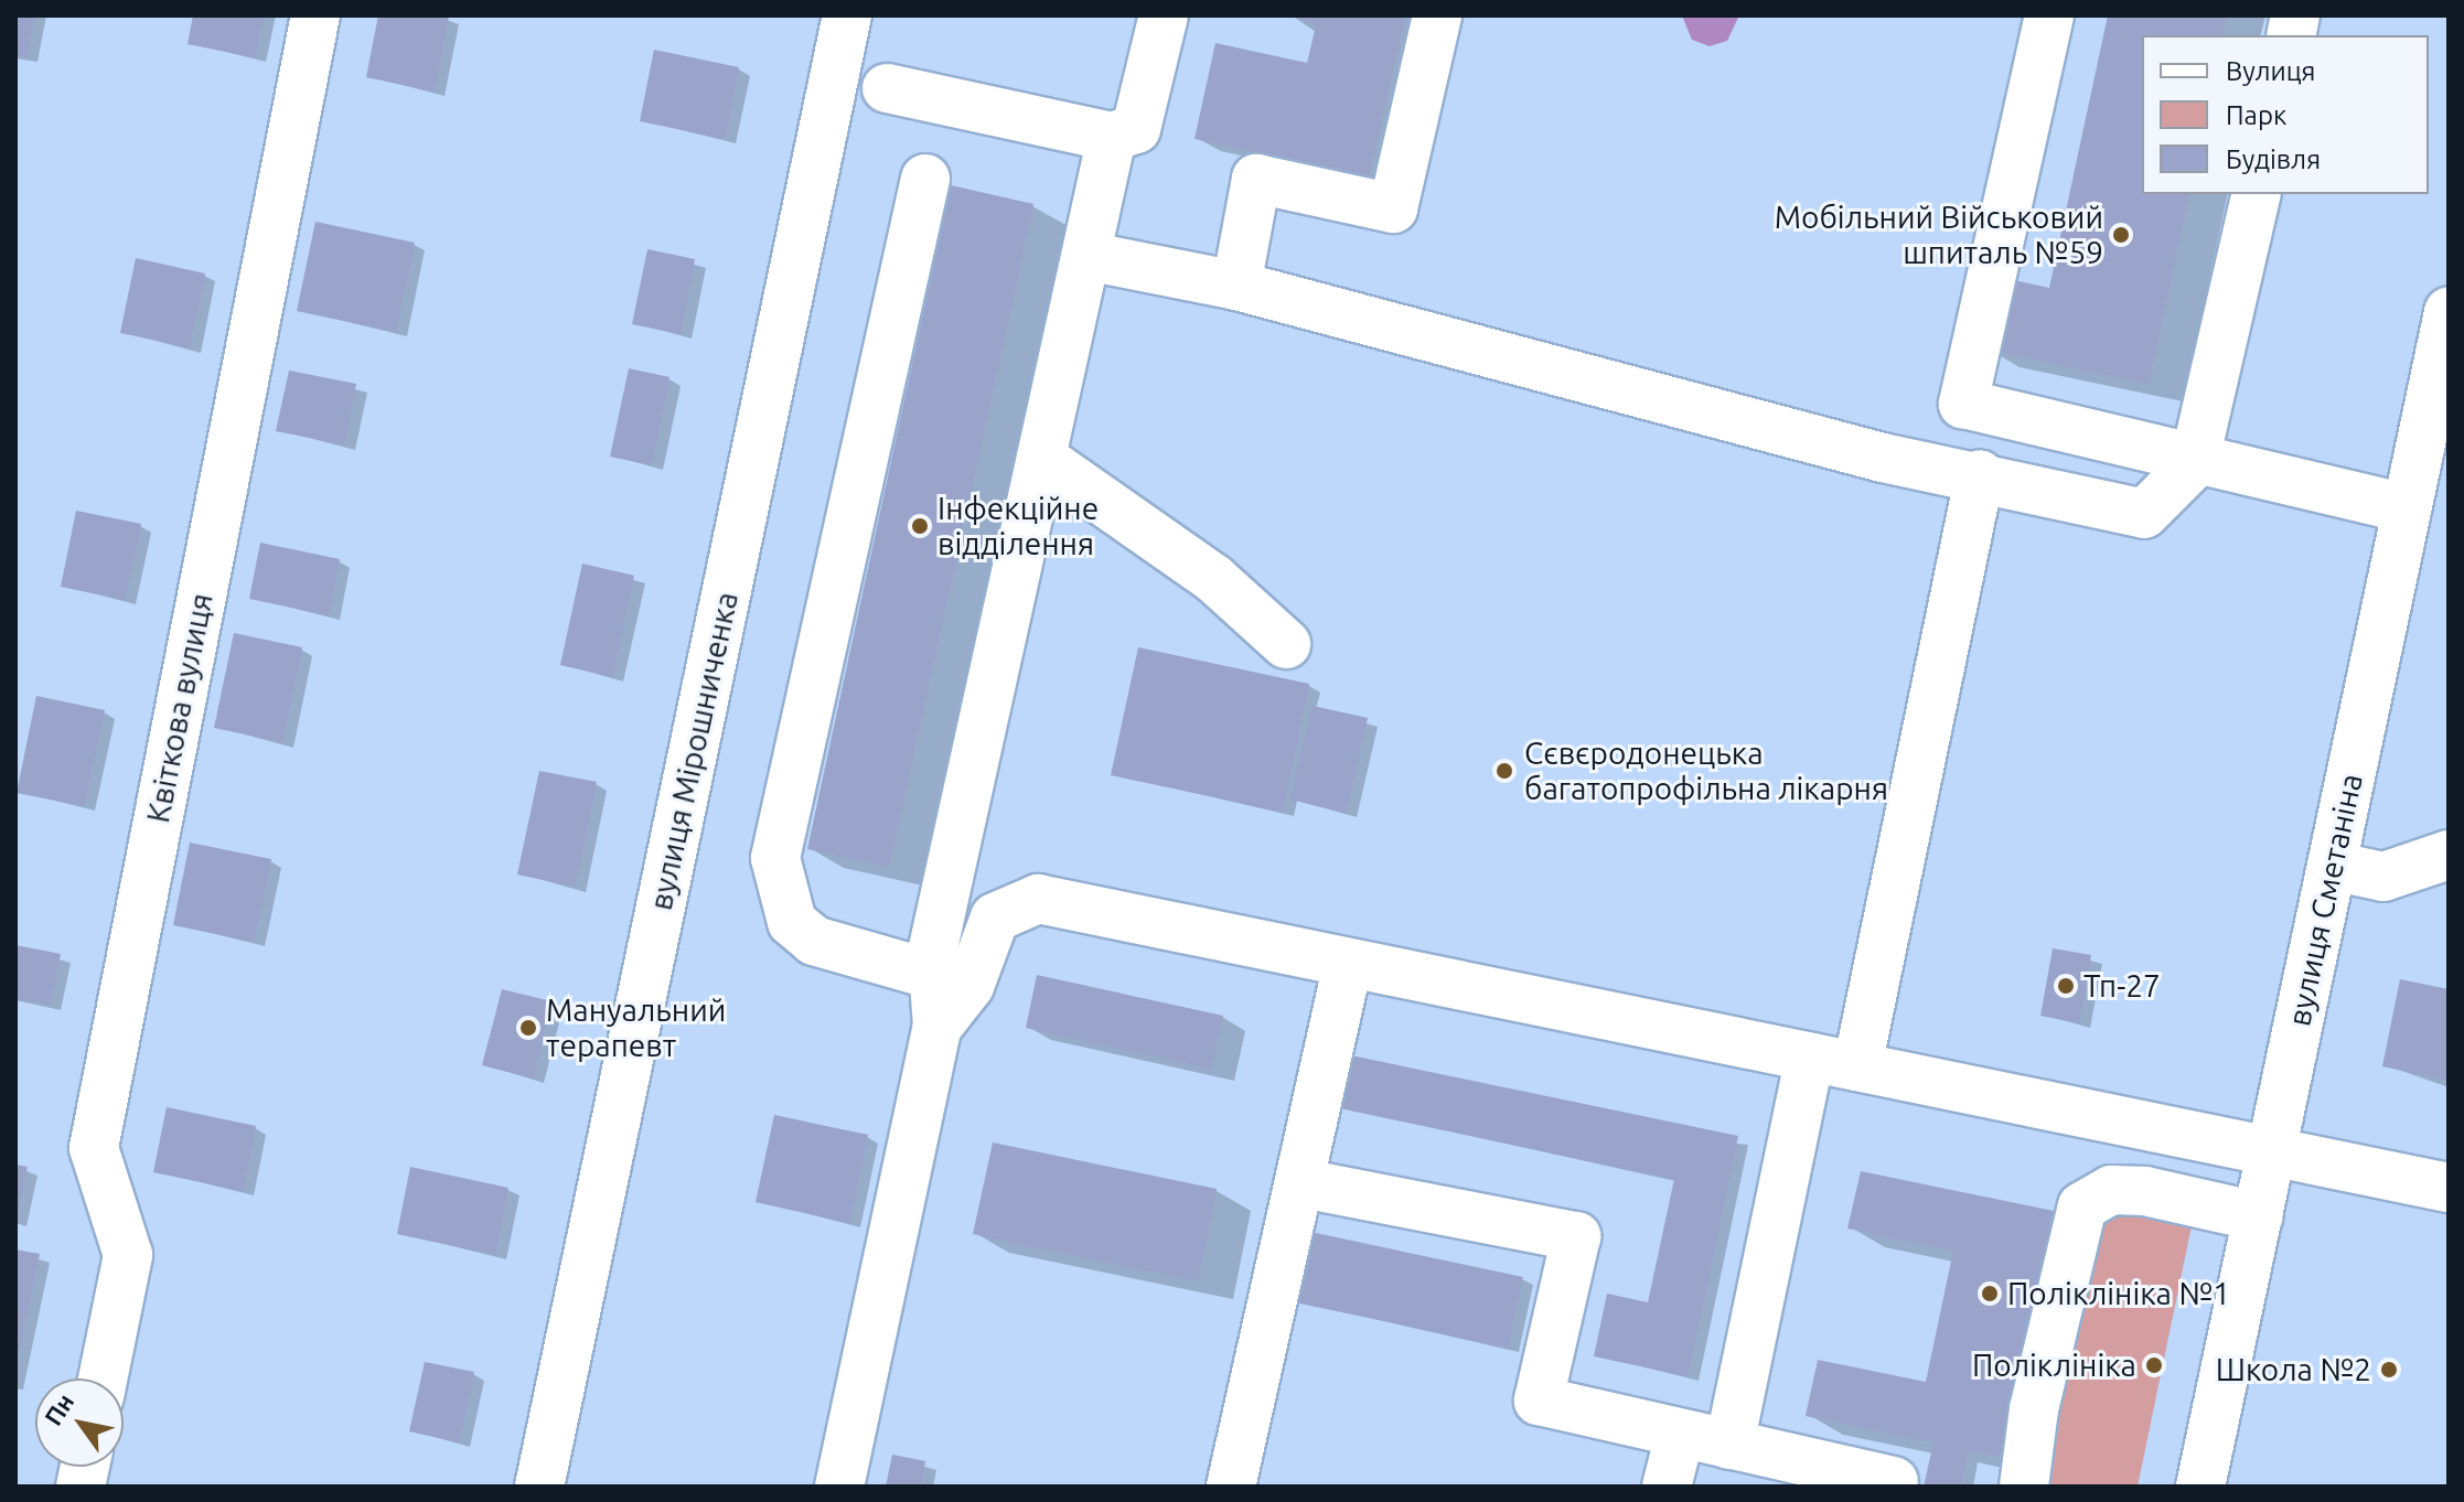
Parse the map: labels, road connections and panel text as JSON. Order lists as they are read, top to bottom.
{
  "streets": {
    "street": ["Квіткова вулиця", "вулиця Мірошниченка", "вулиця Сметаніна"]
  },
  "places": [
    "Мобільний Військовий шпиталь №59",
    "Інфекційне відділення",
    "Сєвєродонецька багатопрофільна лікарня",
    "Тп-27",
    "Мануальний терапевт",
    "Поліклініка №1",
    "Поліклініка",
    "Школа №2"
  ],
  "legend": ["Вулиця", "Парк", "Будівля"],
  "north": "top left"
}
